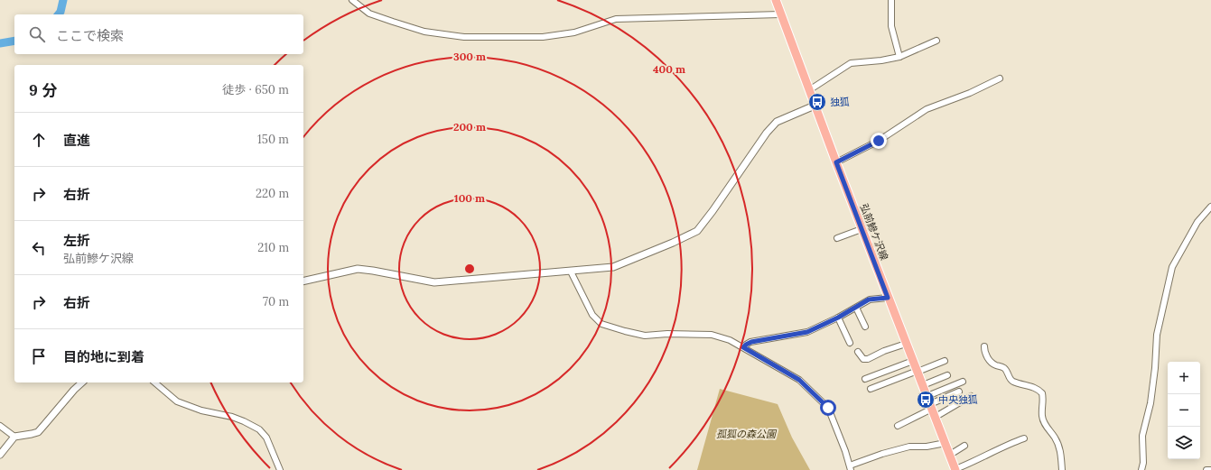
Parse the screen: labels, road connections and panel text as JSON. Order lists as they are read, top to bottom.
{
  "streets": {
    "main road": ["弘前鰺ケ沢線"]
  },
  "parks": ["孤狐の森公園"],
  "places": {
    "bus stop": ["独狐", "中央独狐"]
  },
  "page": {
    "search": "ここで検索",
    "heading": ["9 分", "徒歩 · 650 m"],
    "list": [
      ["直進", "150 m"],
      ["右折", "220 m"],
      ["左折", "弘前鰺ケ沢線", "210 m"],
      ["右折", "70 m"],
      "目的地に到着"
    ],
    "map_buttons": ["+", "−"]
  },
  "rings": [
    "300 m",
    "400 m",
    "200 m",
    "100 m"
  ]
}
